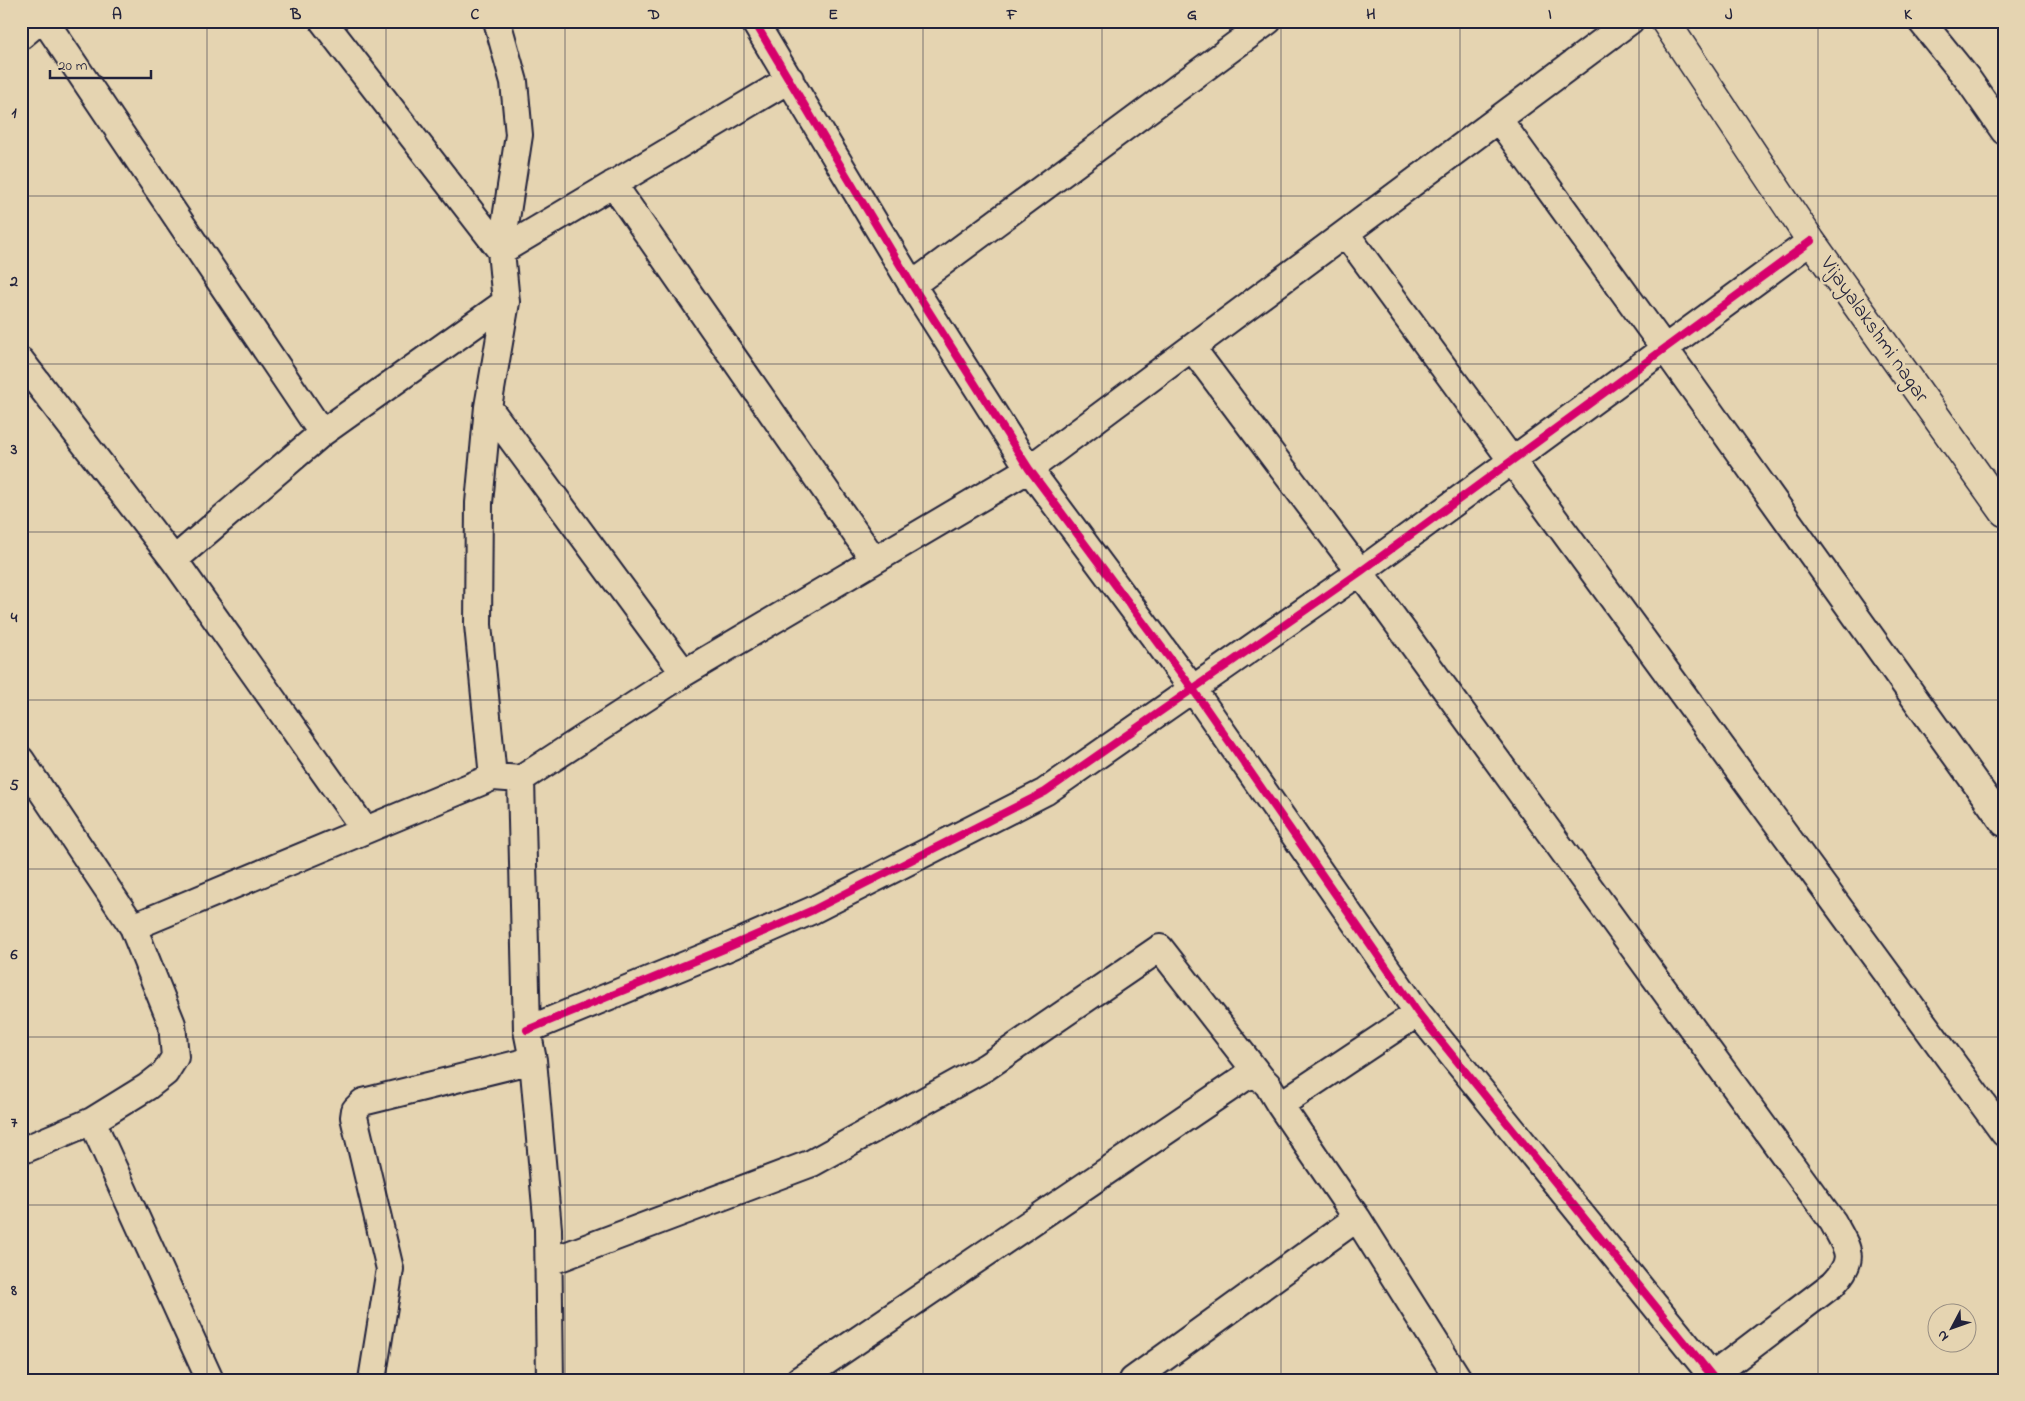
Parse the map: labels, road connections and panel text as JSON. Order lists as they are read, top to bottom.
{
  "streets": {
    "street": ["Vijayalakshmi nagar"]
  },
  "scale_bar": "20 m",
  "north": "bottom left",
  "grid": {
    "columns": [
      "A",
      "B",
      "C",
      "D",
      "E",
      "F",
      "G",
      "H",
      "I",
      "J",
      "K"
    ],
    "rows": [
      "1",
      "2",
      "3",
      "4",
      "5",
      "6",
      "7",
      "8"
    ]
  }
}
